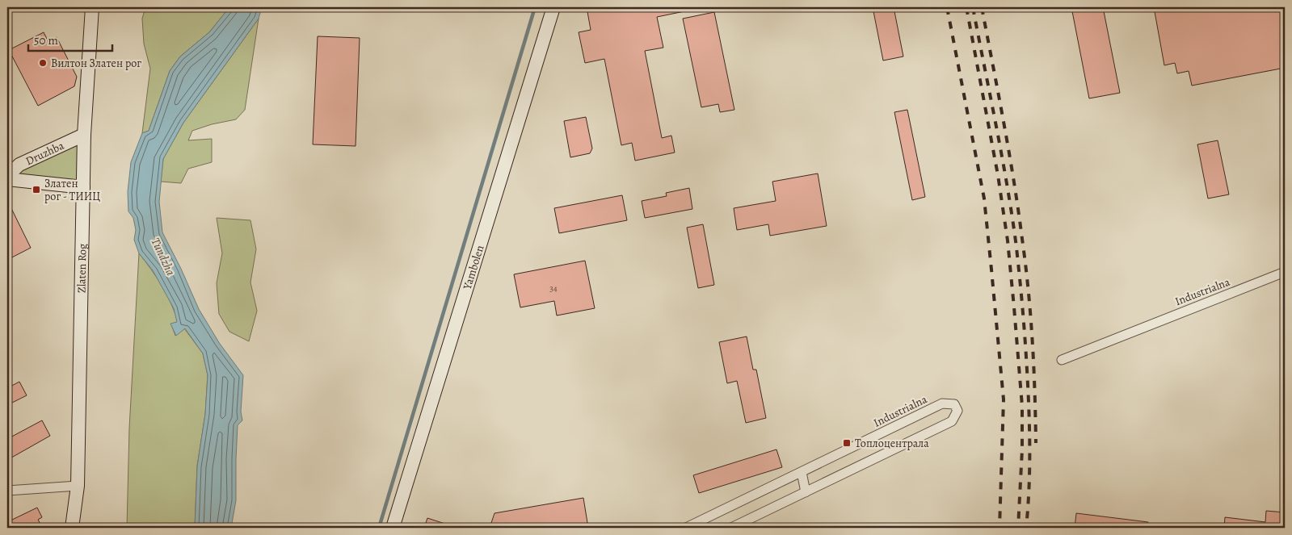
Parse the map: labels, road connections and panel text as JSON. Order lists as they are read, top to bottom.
{
  "streets": {
    "street": [
      "Druzhba",
      "Yambolen",
      "Zlaten Rog",
      "Industrialna"
    ]
  },
  "crossings": [
    ["Druzhba", "Zlaten Rog"]
  ],
  "water": ["Tundzha"],
  "places": {
    "other": ["Вилтон Златен рог"],
    "transit": ["Златен рог - ТИИЦ", "Топлоцентрала"]
  },
  "house_numbers": ["34"],
  "scale_bar": "50 m"
}
